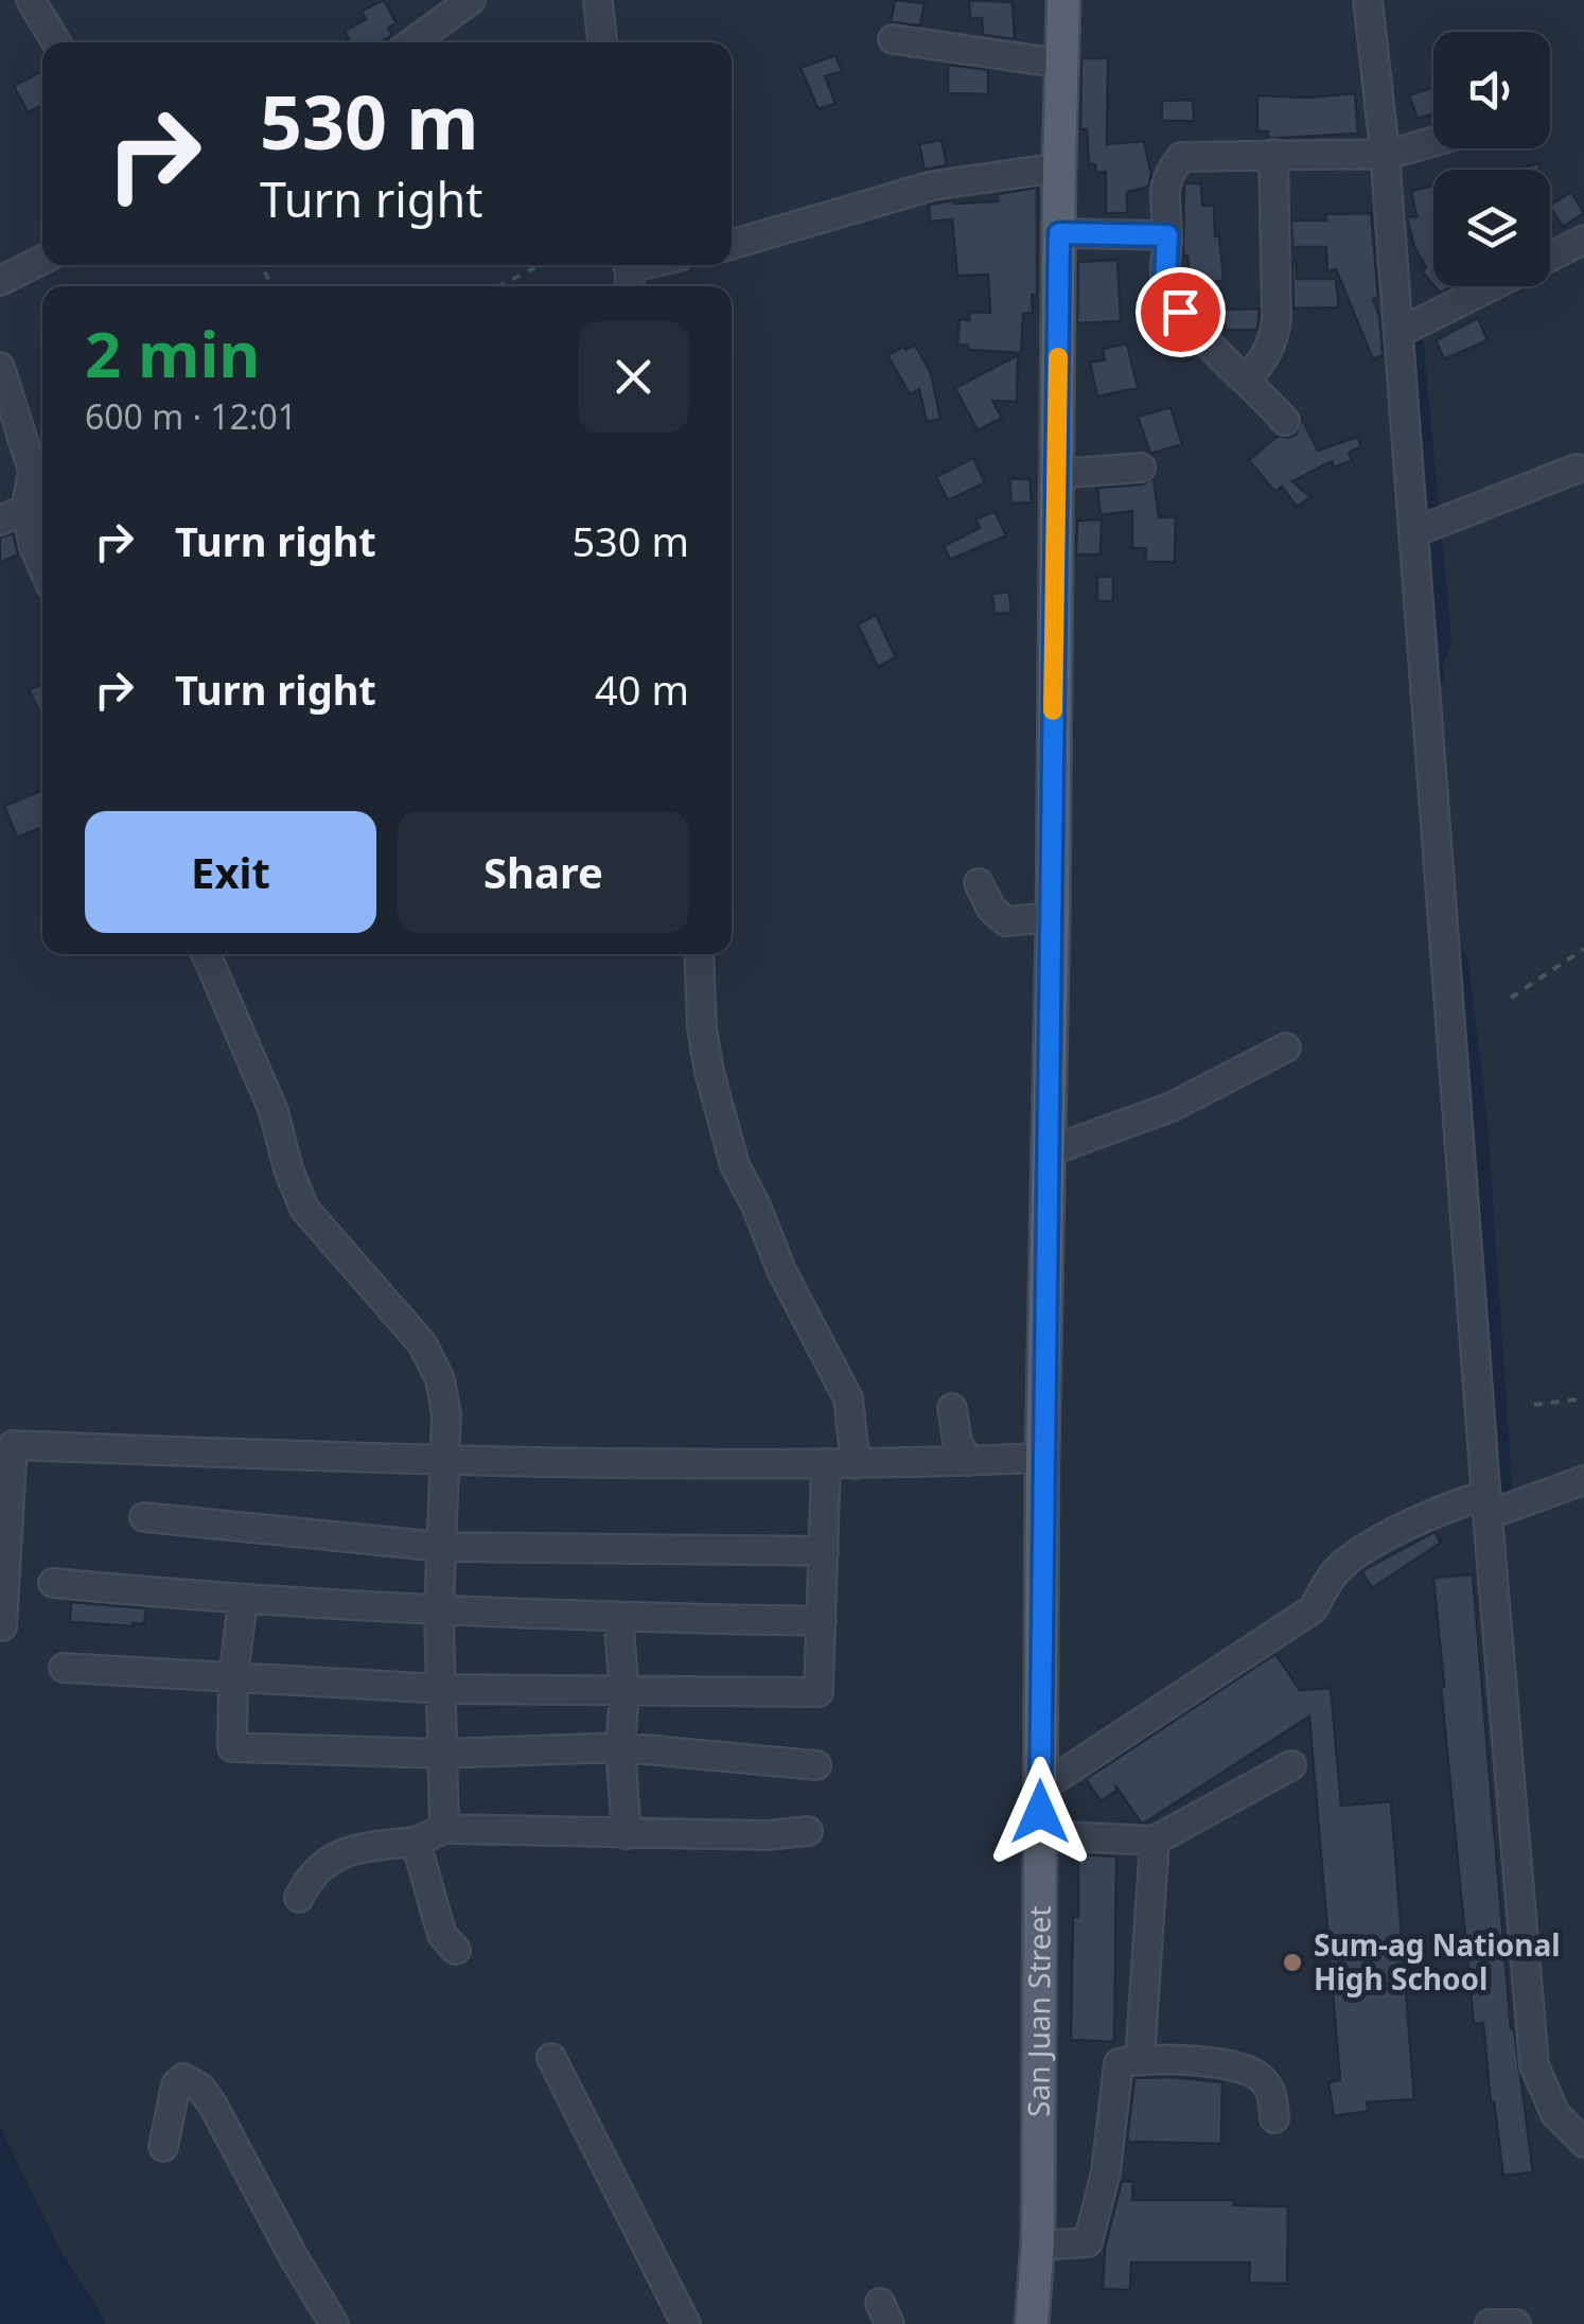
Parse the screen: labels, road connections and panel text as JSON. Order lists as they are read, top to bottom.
{
  "streets": {
    "main road": ["San Juan Street"]
  },
  "places": ["Sum-ag National High School"],
  "page": {
    "turn": ["530 m", "Turn right"],
    "heading": ["2 min", "600 m · 12:01"],
    "list": [
      {
        "name": "Turn right",
        "value": "530 m"
      },
      {
        "name": "Turn right",
        "value": "40 m"
      }
    ],
    "buttons": ["Exit", "Share"]
  }
}
